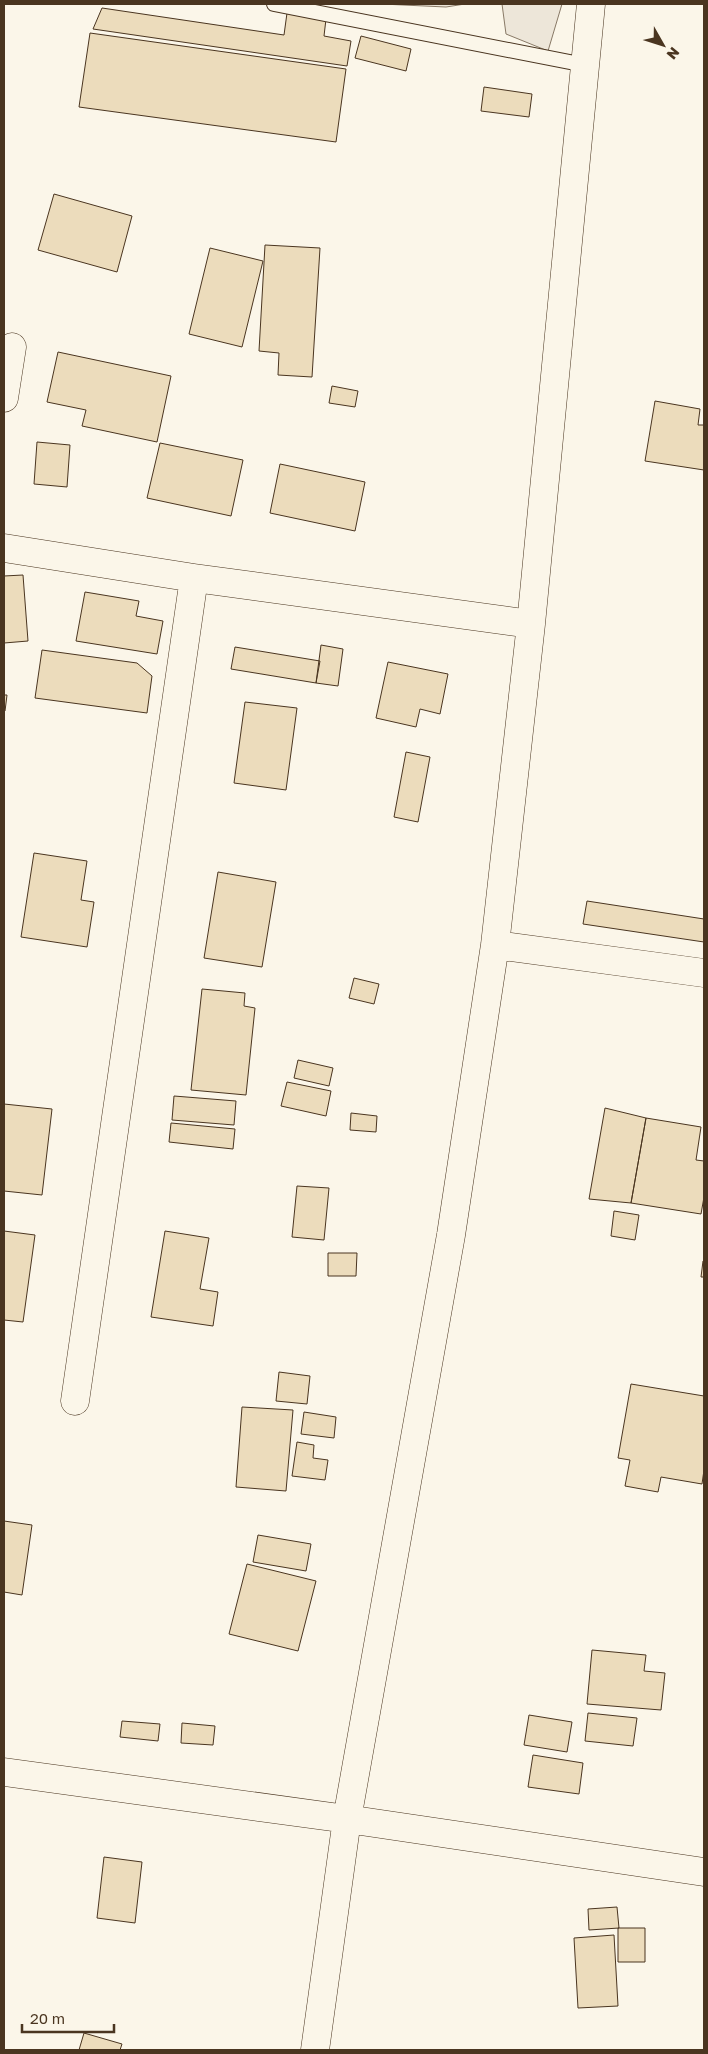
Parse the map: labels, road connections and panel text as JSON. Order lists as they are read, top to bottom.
{
  "scale_bar": "20 m",
  "north": "bottom right"
}
